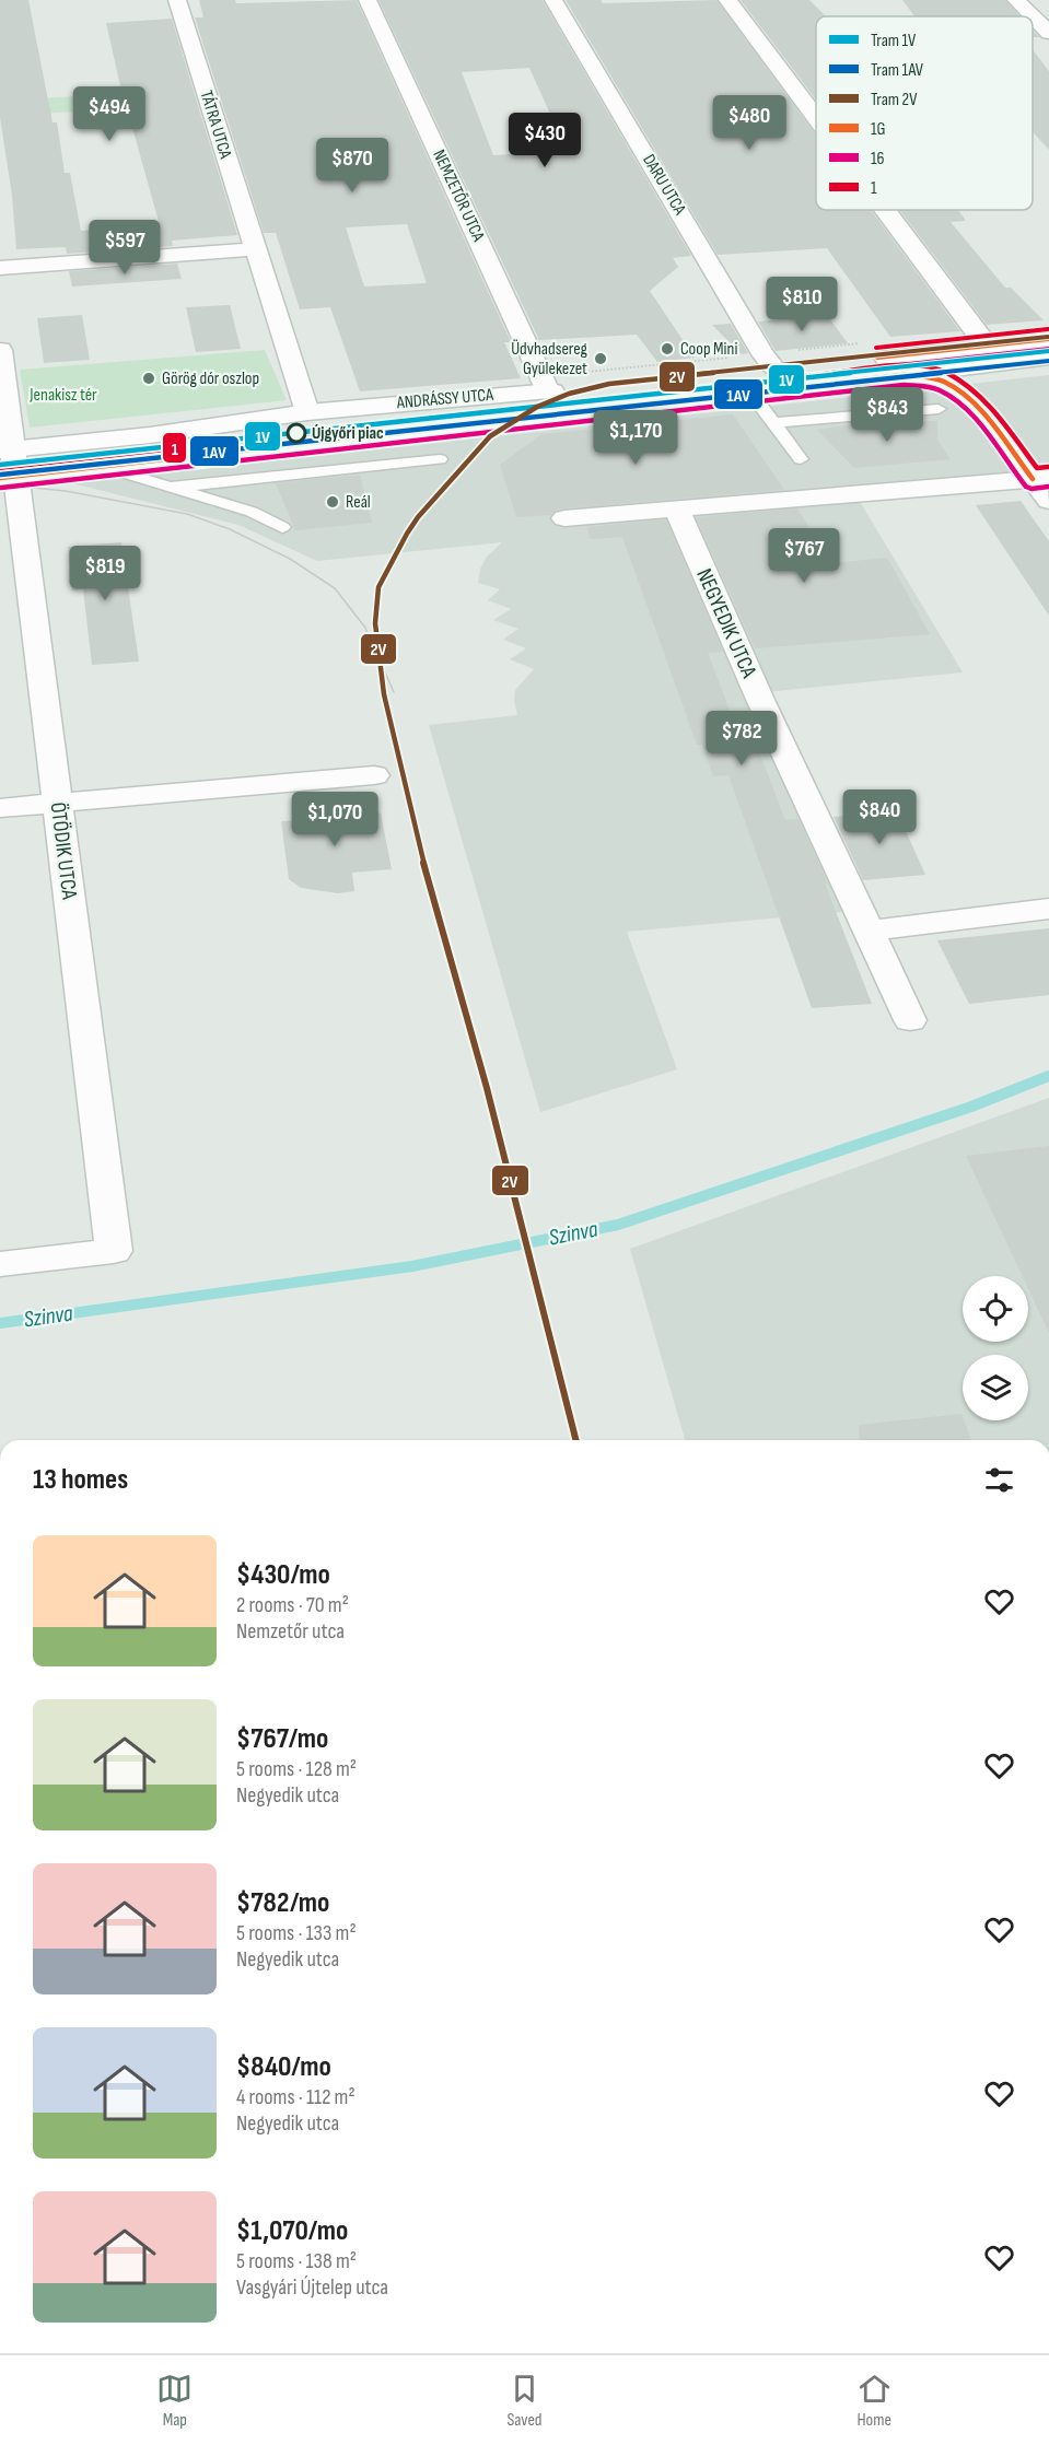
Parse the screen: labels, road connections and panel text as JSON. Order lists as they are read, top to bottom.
{
  "streets": {
    "street": [
      "TÁTRA UTCA",
      "DARU UTCA",
      "NEMZETŐR UTCA",
      "ANDRÁSSY UTCA",
      "NEGYEDIK UTCA",
      "ÖTÖDIK UTCA"
    ]
  },
  "crossings": [
    ["TÁTRA UTCA", "ANDRÁSSY UTCA"],
    ["DARU UTCA", "ANDRÁSSY UTCA"],
    ["NEMZETŐR UTCA", "ANDRÁSSY UTCA"],
    ["ANDRÁSSY UTCA", "ÖTÖDIK UTCA"]
  ],
  "water": ["Szinva"],
  "parks": ["Jenakisz tér"],
  "places": [
    "Coop Mini",
    "Üdvhadsereg Gyülekezet",
    "Görög dór oszlop",
    "Újgyőri piac",
    "Reál"
  ],
  "lines": [
    "transit line 1",
    "tram line 2V",
    "transit line 1G",
    "transit line 16",
    "tram line 1V",
    "tram line 1AV"
  ],
  "legend": [
    "Tram 1V",
    "Tram 1AV",
    "Tram 2V",
    "1G",
    "16",
    "1"
  ],
  "page": {
    "price": [
      "$494",
      "$480",
      "$430",
      "$870",
      "$597",
      "$810",
      "$843",
      "$1,170",
      "$767",
      "$819",
      "$782",
      "$840",
      "$1,070"
    ],
    "heading": "13 homes",
    "list": [
      {
        "name": "$430/mo",
        "note": "2 rooms · 70 m² · Nemzetőr utca"
      },
      {
        "name": "$767/mo",
        "note": "5 rooms · 128 m² · Negyedik utca"
      },
      {
        "name": "$782/mo",
        "note": "5 rooms · 133 m² · Negyedik utca"
      },
      {
        "name": "$840/mo",
        "note": "4 rooms · 112 m² · Negyedik utca"
      },
      {
        "name": "$1,070/mo",
        "note": "5 rooms · 138 m² · Vasgyári Újtelep utca"
      }
    ],
    "tabs": ["Map", "Saved", "Home"]
  }
}
